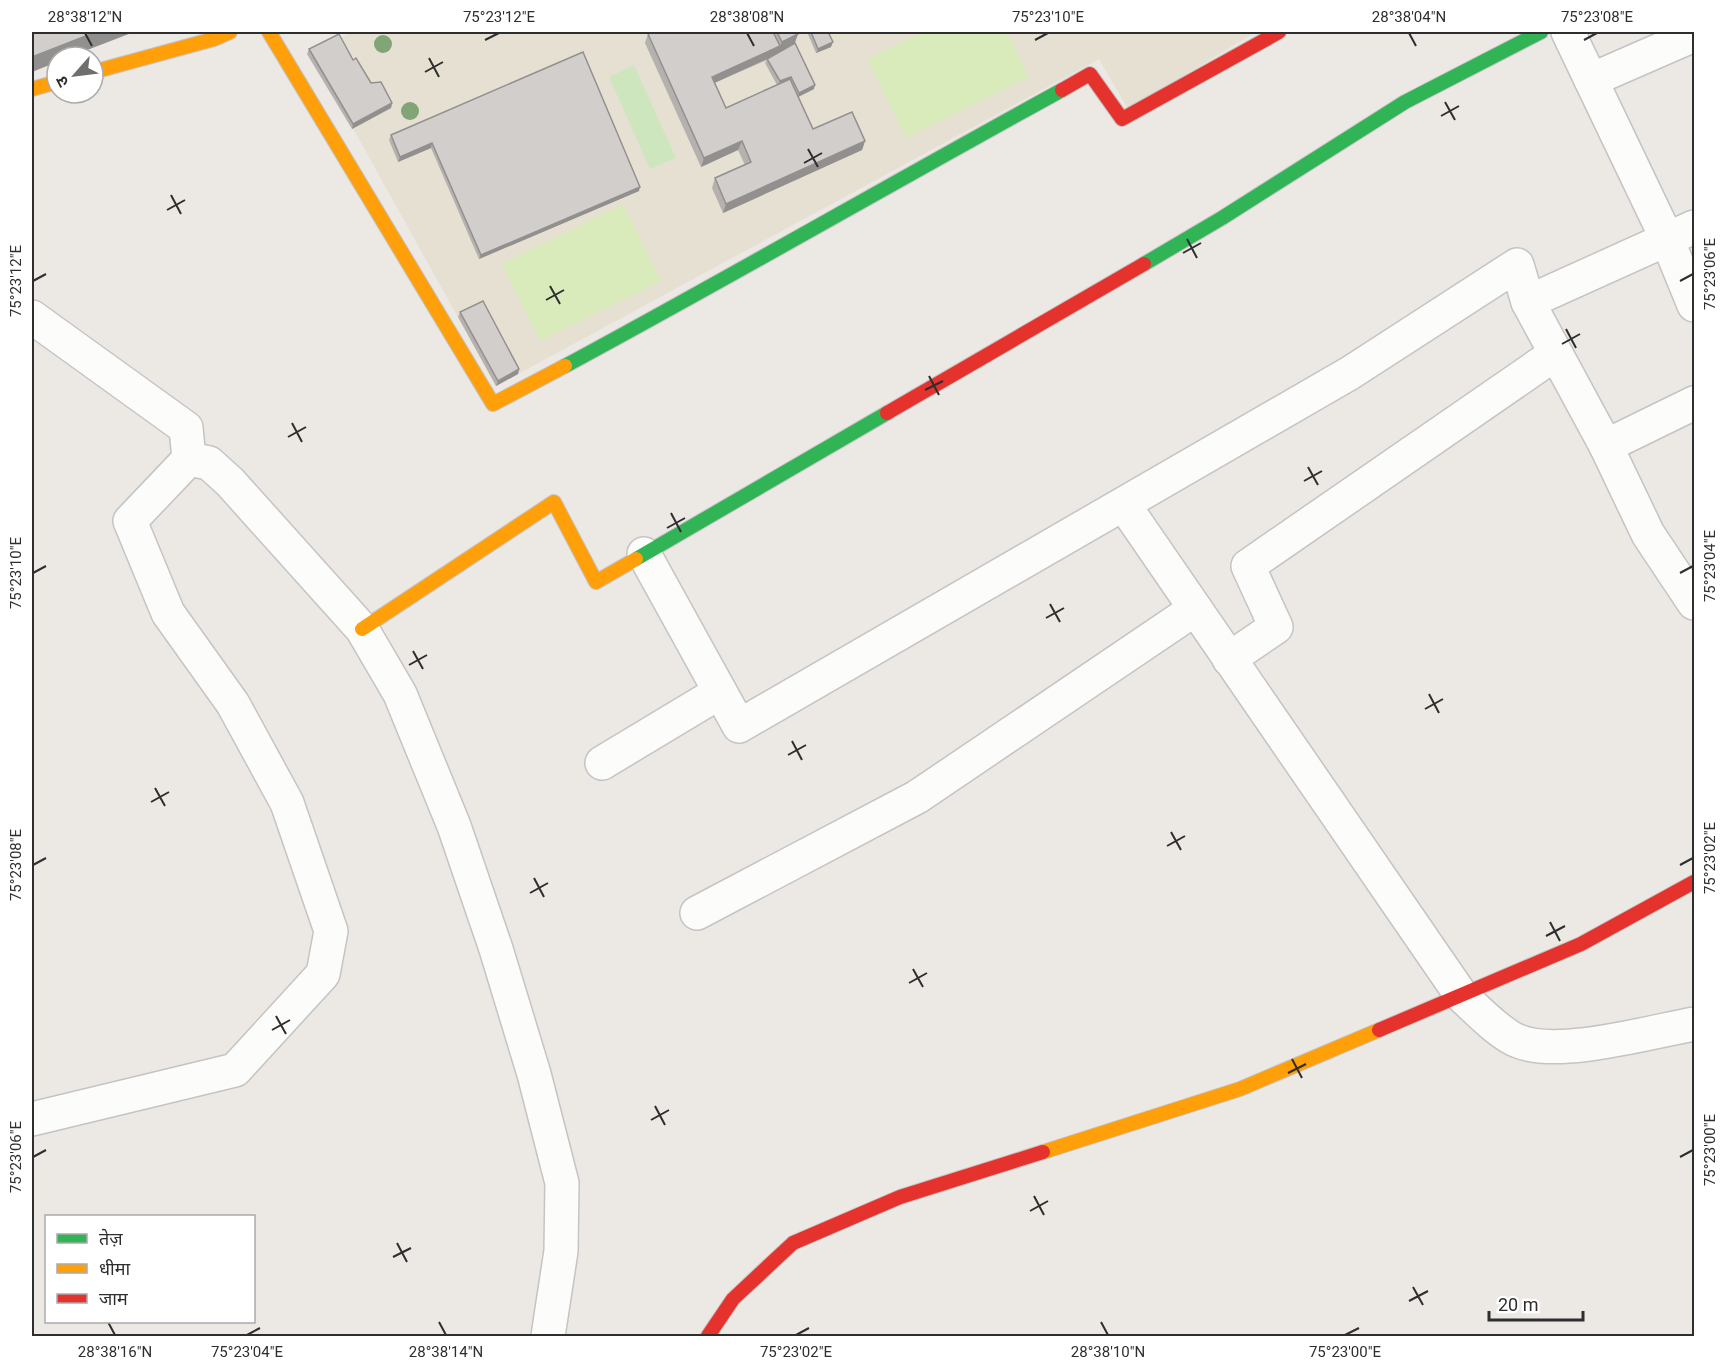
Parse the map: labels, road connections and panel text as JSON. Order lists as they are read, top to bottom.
{
  "legend": ["तेज़", "धीमा", "जाम"],
  "scale_bar": "20 m",
  "north": "bottom left",
  "coordinates": [
    "28°38'12\"N",
    "75°23'12\"E",
    "28°38'08\"N",
    "75°23'10\"E",
    "28°38'04\"N",
    "75°23'08\"E",
    "75°23'06\"E",
    "75°23'04\"E",
    "75°23'02\"E",
    "75°23'00\"E",
    "28°38'16\"N",
    "28°38'14\"N",
    "28°38'10\"N"
  ]
}
